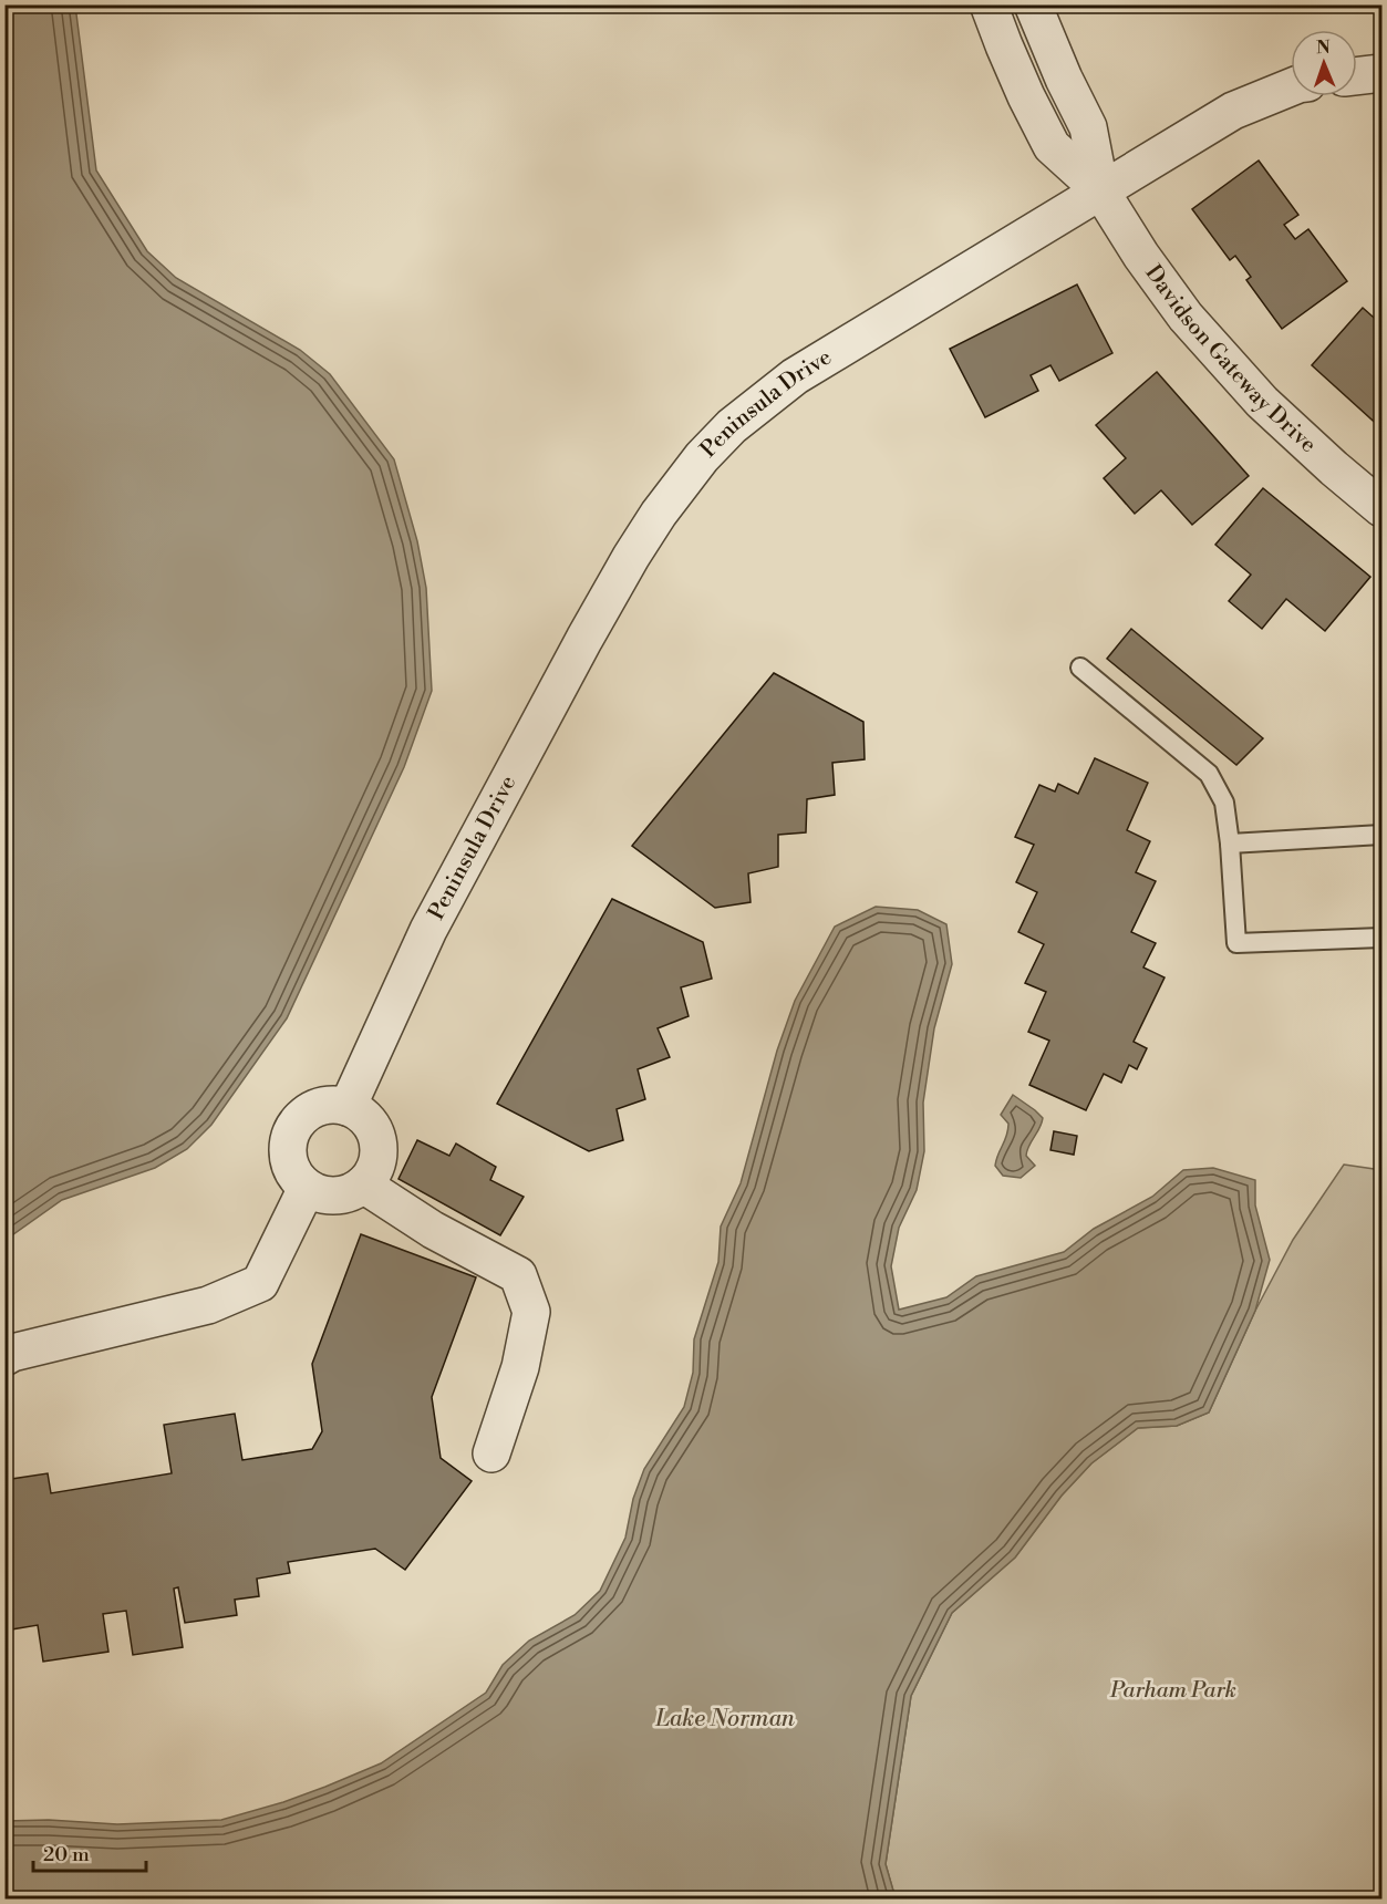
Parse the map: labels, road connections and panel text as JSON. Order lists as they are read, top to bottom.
{
  "streets": {
    "street": ["Davidson Gateway Drive", "Peninsula Drive"]
  },
  "crossings": [
    ["Davidson Gateway Drive", "Peninsula Drive"]
  ],
  "water": ["Lake Norman"],
  "parks": ["Parham Park"],
  "scale_bar": "20 m",
  "north": "top"
}
